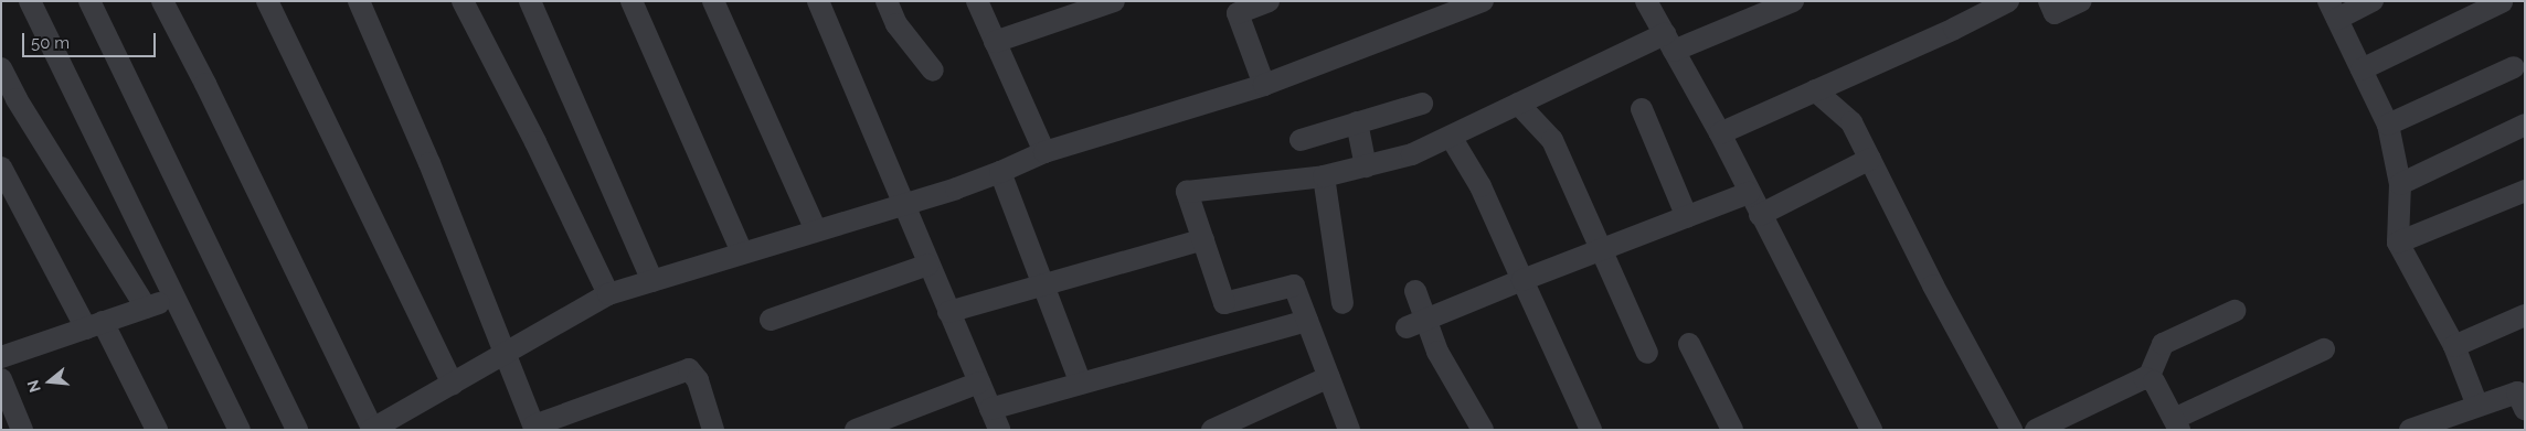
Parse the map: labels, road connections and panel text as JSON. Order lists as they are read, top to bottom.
{
  "scale_bar": "50 m",
  "north": "left"
}
